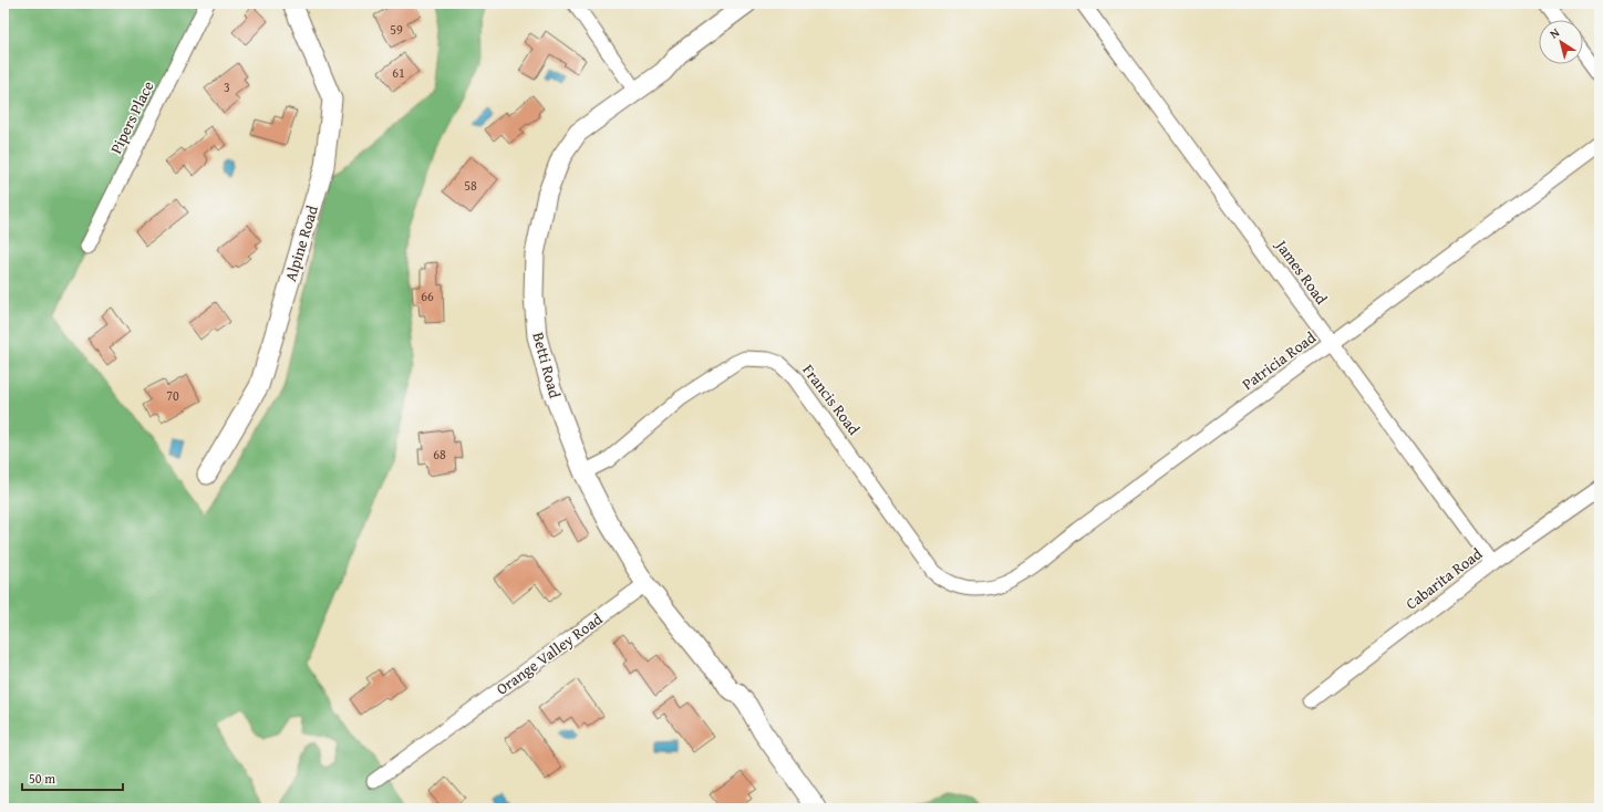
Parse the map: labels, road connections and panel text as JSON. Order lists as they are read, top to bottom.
{
  "streets": {
    "street": [
      "Pipers Place",
      "Alpine Road",
      "James Road",
      "Patricia Road",
      "Betti Road",
      "Francis Road",
      "Cabarita Road",
      "Orange Valley Road"
    ]
  },
  "crossings": [
    ["James Road", "Patricia Road"],
    ["James Road", "Cabarita Road"],
    ["Patricia Road", "Francis Road"],
    ["Betti Road", "Francis Road"],
    ["Betti Road", "Orange Valley Road"]
  ],
  "house_numbers": [
    "59",
    "61",
    "3",
    "58",
    "66",
    "70",
    "68"
  ],
  "scale_bar": "50 m",
  "north": "top left"
}
